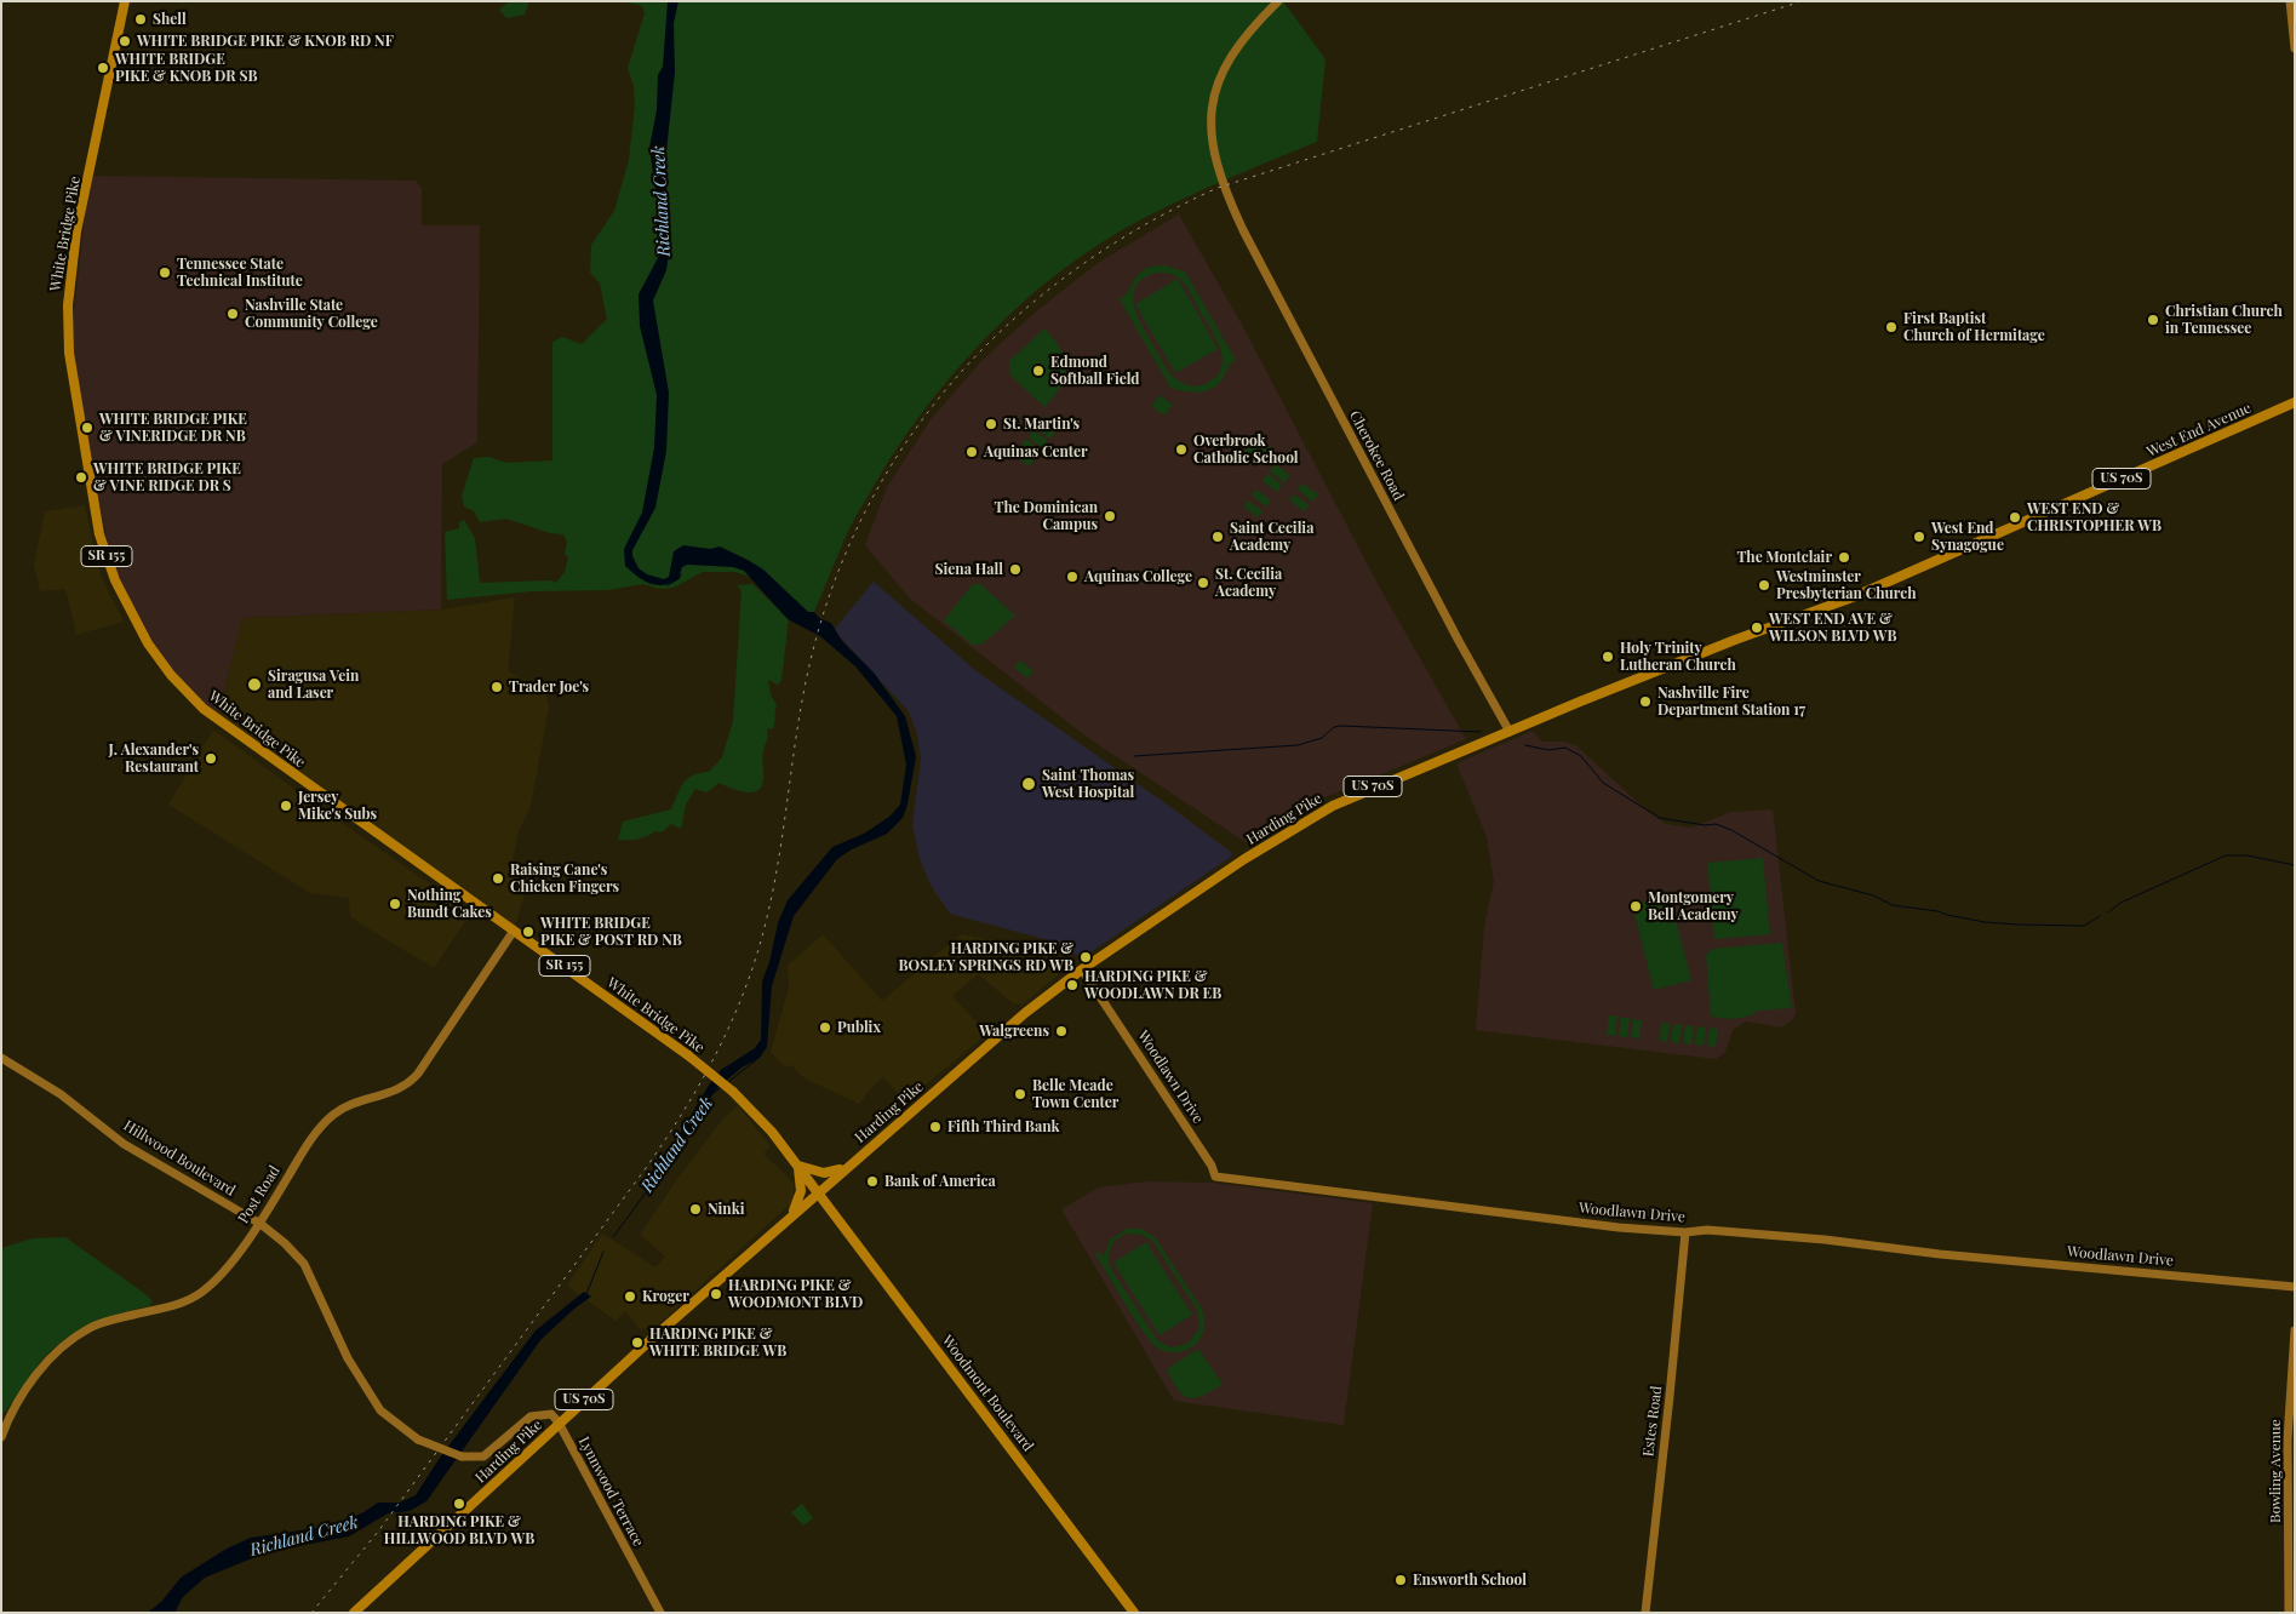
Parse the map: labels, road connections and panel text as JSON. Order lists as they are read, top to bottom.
{
  "streets": {
    "main road": [
      "White Bridge Pike",
      "West End Avenue",
      "US 70S",
      "SR 155",
      "Harding Pike",
      "Woodmont Boulevard"
    ],
    "street": [
      "Cherokee Road",
      "Woodlawn Drive",
      "Hillwood Boulevard",
      "Post Road",
      "Estes Road",
      "Bowling Avenue",
      "Lynnwood Terrace"
    ]
  },
  "crossings": [
    ["White Bridge Pike", "Harding Pike"],
    ["White Bridge Pike", "Post Road"],
    ["White Bridge Pike", "Woodmont Boulevard"],
    ["West End Avenue", "Cherokee Road"],
    ["West End Avenue", "Harding Pike"],
    ["Cherokee Road", "Harding Pike"],
    ["Harding Pike", "Woodlawn Drive"],
    ["Harding Pike", "Hillwood Boulevard"],
    ["Harding Pike", "Woodmont Boulevard"],
    ["Harding Pike", "Lynnwood Terrace"],
    ["Woodlawn Drive", "Estes Road"],
    ["Hillwood Boulevard", "Post Road"],
    ["Hillwood Boulevard", "Lynnwood Terrace"]
  ],
  "water": ["Richland Creek"],
  "places": [
    "Shell",
    "WHITE BRIDGE PIKE & KNOB RD NF",
    "WHITE BRIDGE PIKE & KNOB DR SB",
    "Tennessee State Technical Institute",
    "Nashville State Community College",
    "Christian Church in Tennessee",
    "First Baptist Church of Hermitage",
    "Edmond Softball Field",
    "St. Martin's",
    "WHITE BRIDGE PIKE & VINERIDGE DR NB",
    "Overbrook Catholic School",
    "Aquinas Center",
    "WHITE BRIDGE PIKE & VINE RIDGE DR S",
    "The Dominican Campus",
    "WEST END & CHRISTOPHER WB",
    "Saint Cecilia Academy",
    "West End Synagogue",
    "The Montclair",
    "Siena Hall",
    "Aquinas College",
    "St. Cecilia Academy",
    "Westminster Presbyterian Church",
    "WEST END AVE & WILSON BLVD WB",
    "Holy Trinity Lutheran Church",
    "Siragusa Vein and Laser",
    "Trader Joe's",
    "Nashville Fire Department Station 17",
    "J. Alexander's Restaurant",
    "Saint Thomas West Hospital",
    "Jersey Mike's Subs",
    "Raising Cane's Chicken Fingers",
    "Nothing Bundt Cakes",
    "Montgomery Bell Academy",
    "WHITE BRIDGE PIKE & POST RD NB",
    "HARDING PIKE & BOSLEY SPRINGS RD WB",
    "HARDING PIKE & WOODLAWN DR EB",
    "Publix",
    "Walgreens",
    "Belle Meade Town Center",
    "Fifth Third Bank",
    "Bank of America",
    "Ninki",
    "HARDING PIKE & WOODMONT BLVD",
    "Kroger",
    "HARDING PIKE & WHITE BRIDGE WB",
    "HARDING PIKE & HILLWOOD BLVD WB",
    "Ensworth School"
  ]
}
